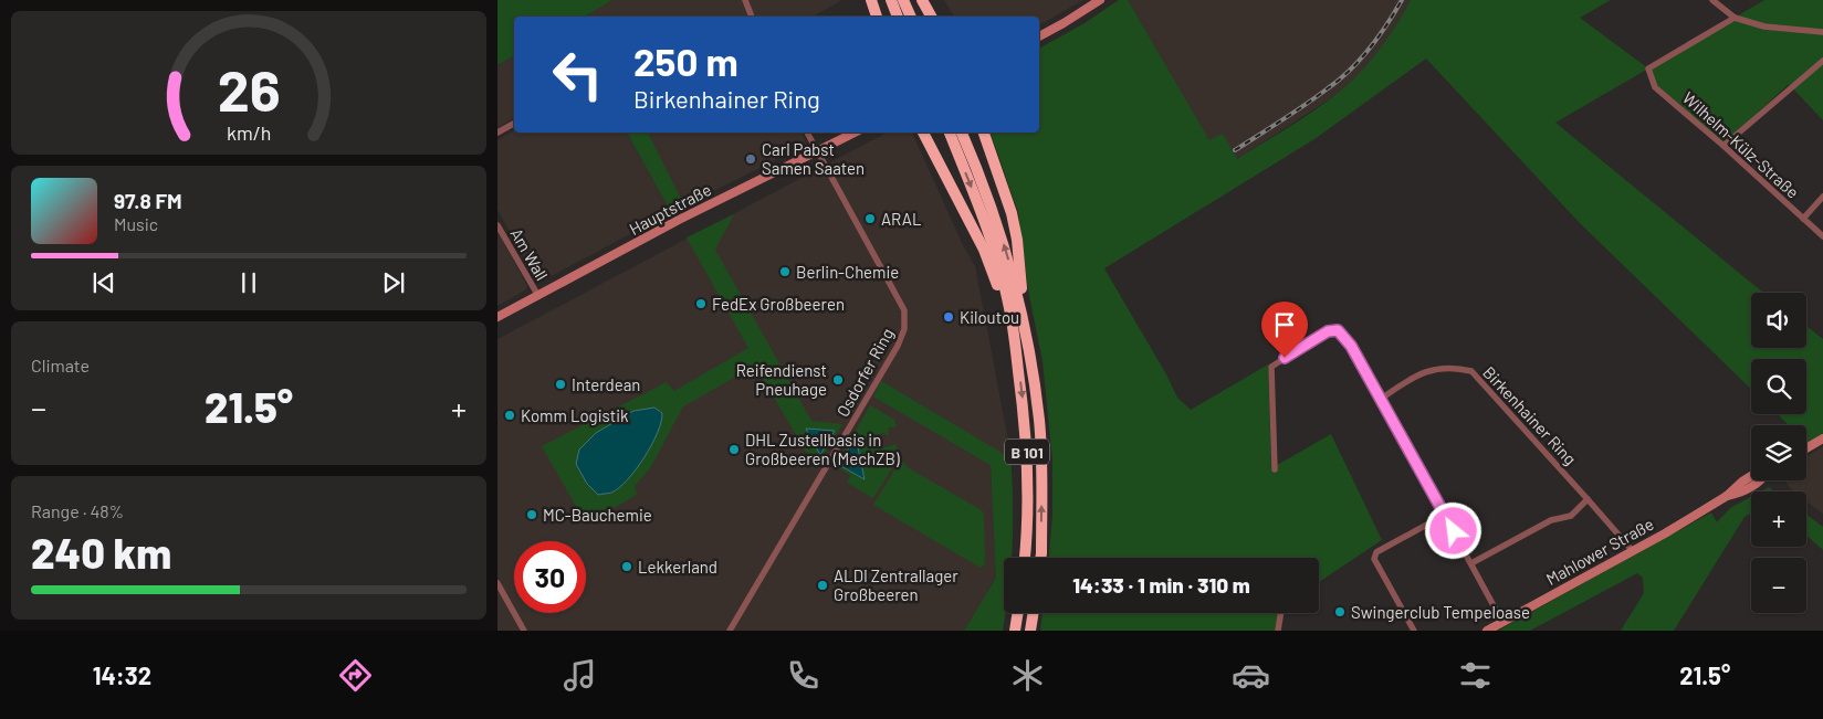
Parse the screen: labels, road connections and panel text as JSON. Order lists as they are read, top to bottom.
{
  "streets": {
    "highway": ["B 101"],
    "street": [
      "Wilhelm-Külz-Straße",
      "Hauptstraße",
      "Am Wall",
      "Osdorfer Ring",
      "Birkenhainer Ring",
      "Mahlower Straße"
    ]
  },
  "crossings": [
    ["Hauptstraße", "Am Wall"],
    ["Hauptstraße", "Osdorfer Ring"],
    ["Birkenhainer Ring", "Mahlower Straße"]
  ],
  "places": [
    "Carl Pabst Samen Saaten",
    "ARAL",
    "Berlin-Chemie",
    "FedEx Großbeeren",
    "Kiloutou",
    "Reifendienst Pneuhage",
    "Interdean",
    "Komm Logistik",
    "DHL Zustellbasis in Großbeeren (MechZB)",
    "MC-Bauchemie",
    "Lekkerland",
    "ALDI Zentrallager Großbeeren",
    "Swingerclub Tempeloase"
  ],
  "page": {
    "turn": ["250 m", "Birkenhainer Ring"],
    "song": ["97.8 FM", "Music"],
    "map_buttons": ["+", "−"],
    "tile": [
      "Climate",
      ["Range · 48%", "240 km"]
    ],
    "heat": ["−", "21.5°", "+"],
    "limit": "30",
    "trip": "14:33 · 1 min · 310 m",
    "tabs": ["14:32", "21.5°"],
    "gauge": ["26", "km/h"]
  }
}
